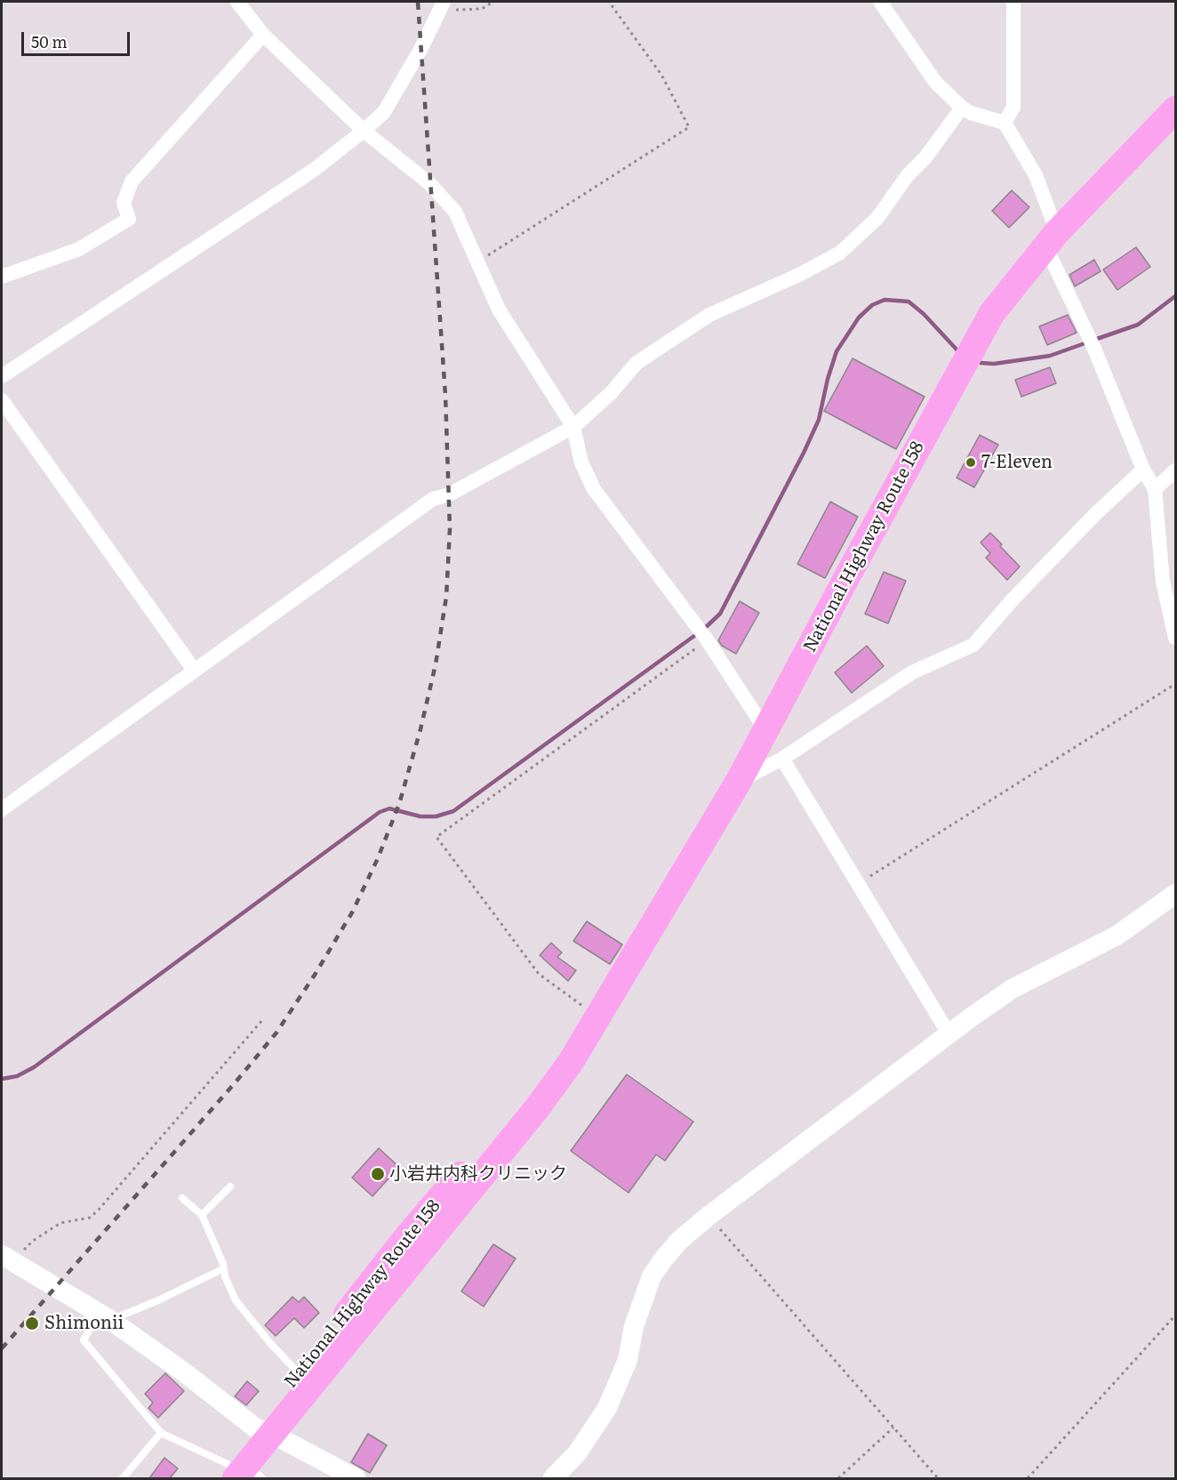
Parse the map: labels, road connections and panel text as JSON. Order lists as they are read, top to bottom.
{
  "streets": {
    "highway": ["National Highway Route 158"]
  },
  "places": ["7-Eleven", "小岩井内科クリニック", "Shimonii"],
  "scale_bar": "50 m"
}
